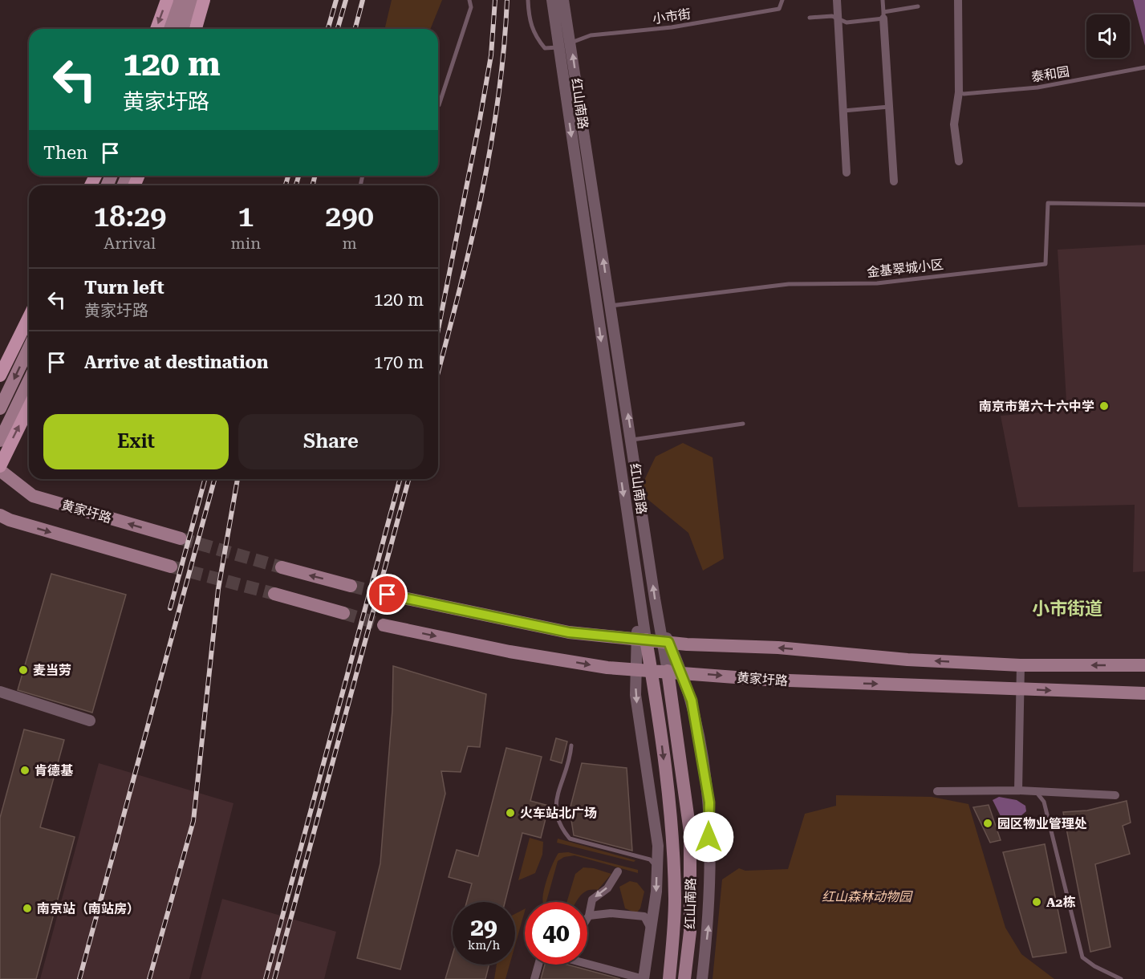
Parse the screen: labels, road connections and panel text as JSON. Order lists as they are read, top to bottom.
{
  "streets": {
    "main road": ["红山南路", "黄家圩路"],
    "lane": ["小市街", "泰和园", "金基翠城小区"]
  },
  "crossings": [
    ["小市街", "红山南路"],
    ["红山南路", "金基翠城小区"],
    ["红山南路", "黄家圩路"]
  ],
  "districts": ["小市街道"],
  "parks": ["红山森林动物园"],
  "places": [
    "南京市第六十六中学",
    "麦当劳",
    "肯德基",
    "火车站北广场",
    "园区物业管理处",
    "A2栋",
    "南京站（南站房）"
  ],
  "page": {
    "turn": ["120 m", "黄家圩路"],
    "then": "Then",
    "eta": [
      "18:29",
      "Arrival",
      "1",
      "min",
      "290",
      "m"
    ],
    "list": [
      {
        "name": "Turn left",
        "note": "黄家圩路",
        "value": "120 m"
      },
      {
        "name": "Arrive at destination",
        "value": "170 m"
      }
    ],
    "buttons": ["Exit", "Share"],
    "speed": "29 km/h",
    "limit": "40"
  }
}
